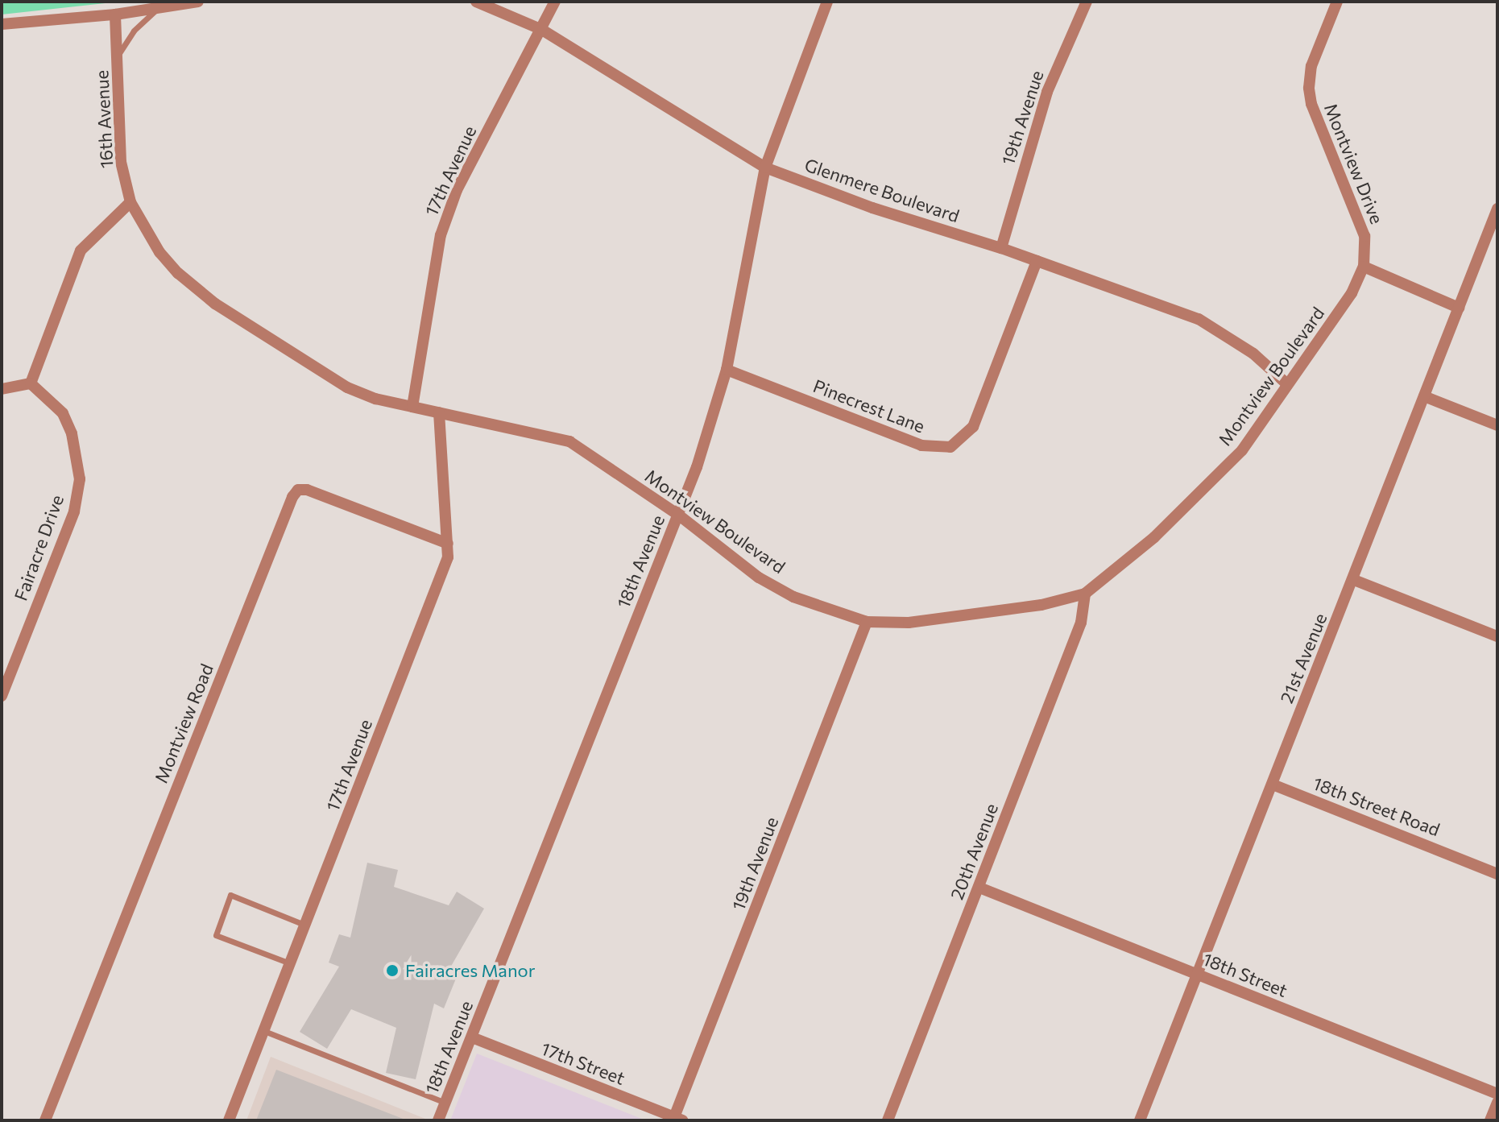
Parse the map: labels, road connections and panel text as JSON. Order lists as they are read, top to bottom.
{
  "streets": {
    "street": [
      "19th Avenue",
      "16th Avenue",
      "Montview Drive",
      "17th Avenue",
      "Glenmere Boulevard",
      "Montview Boulevard",
      "Pinecrest Lane",
      "Fairacre Drive",
      "18th Avenue",
      "21st Avenue",
      "Montview Road",
      "18th Street Road",
      "20th Avenue",
      "18th Street",
      "17th Street"
    ]
  },
  "crossings": [
    ["19th Avenue", "Glenmere Boulevard"],
    ["19th Avenue", "Montview Boulevard"],
    ["19th Avenue", "17th Street"],
    ["16th Avenue", "Montview Boulevard"],
    ["Montview Drive", "Montview Boulevard"],
    ["17th Avenue", "Glenmere Boulevard"],
    ["17th Avenue", "Montview Boulevard"],
    ["17th Avenue", "Montview Road"],
    ["Glenmere Boulevard", "Montview Boulevard"],
    ["Glenmere Boulevard", "Pinecrest Lane"],
    ["Glenmere Boulevard", "18th Avenue"],
    ["Montview Boulevard", "18th Avenue"],
    ["Montview Boulevard", "20th Avenue"],
    ["Pinecrest Lane", "18th Avenue"],
    ["18th Avenue", "17th Street"],
    ["21st Avenue", "18th Street Road"],
    ["21st Avenue", "18th Street"],
    ["20th Avenue", "18th Street"]
  ],
  "places": ["Fairacres Manor"]
}
